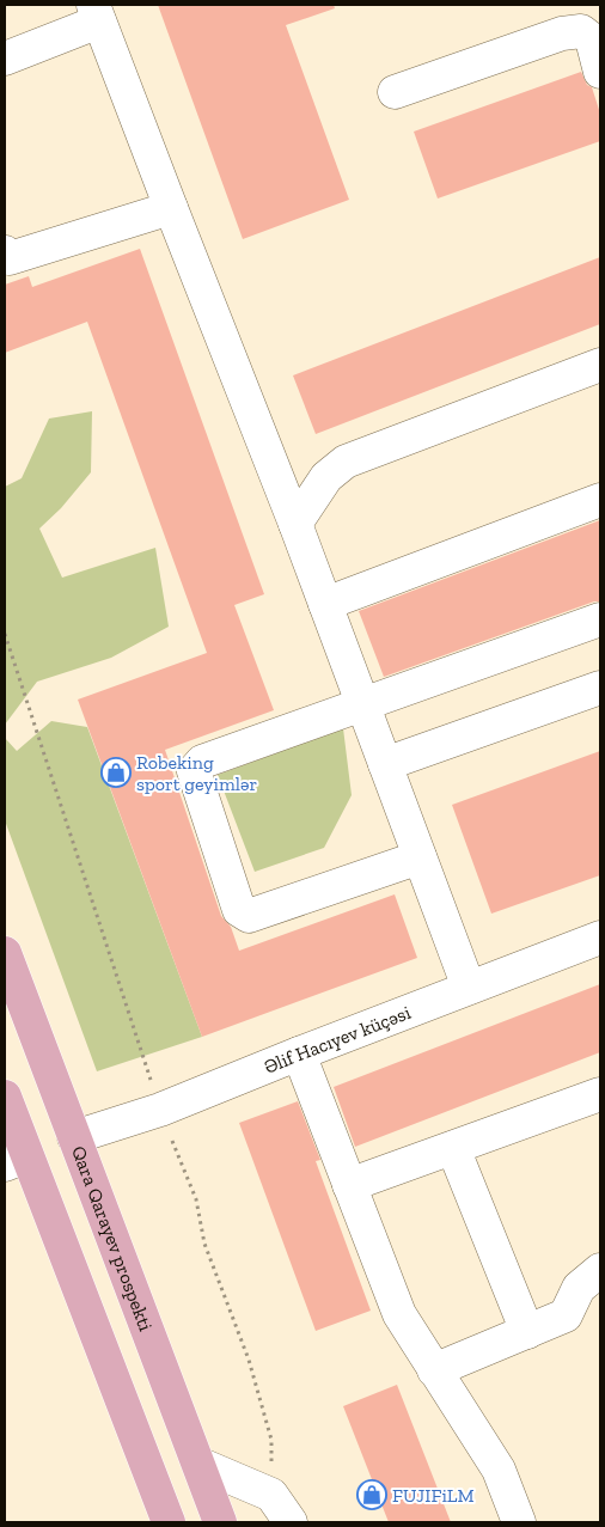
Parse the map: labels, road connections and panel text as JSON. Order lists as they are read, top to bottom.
{
  "streets": {
    "main road": ["Qara Qarayev prospekti"],
    "street": ["Əlif Hacıyev küçəsi"]
  },
  "crossings": [
    ["Əlif Hacıyev küçəsi", "Qara Qarayev prospekti"]
  ],
  "places": {
    "shop": ["Robeking sport geyimlər", "FUJIFiLM"]
  }
}
